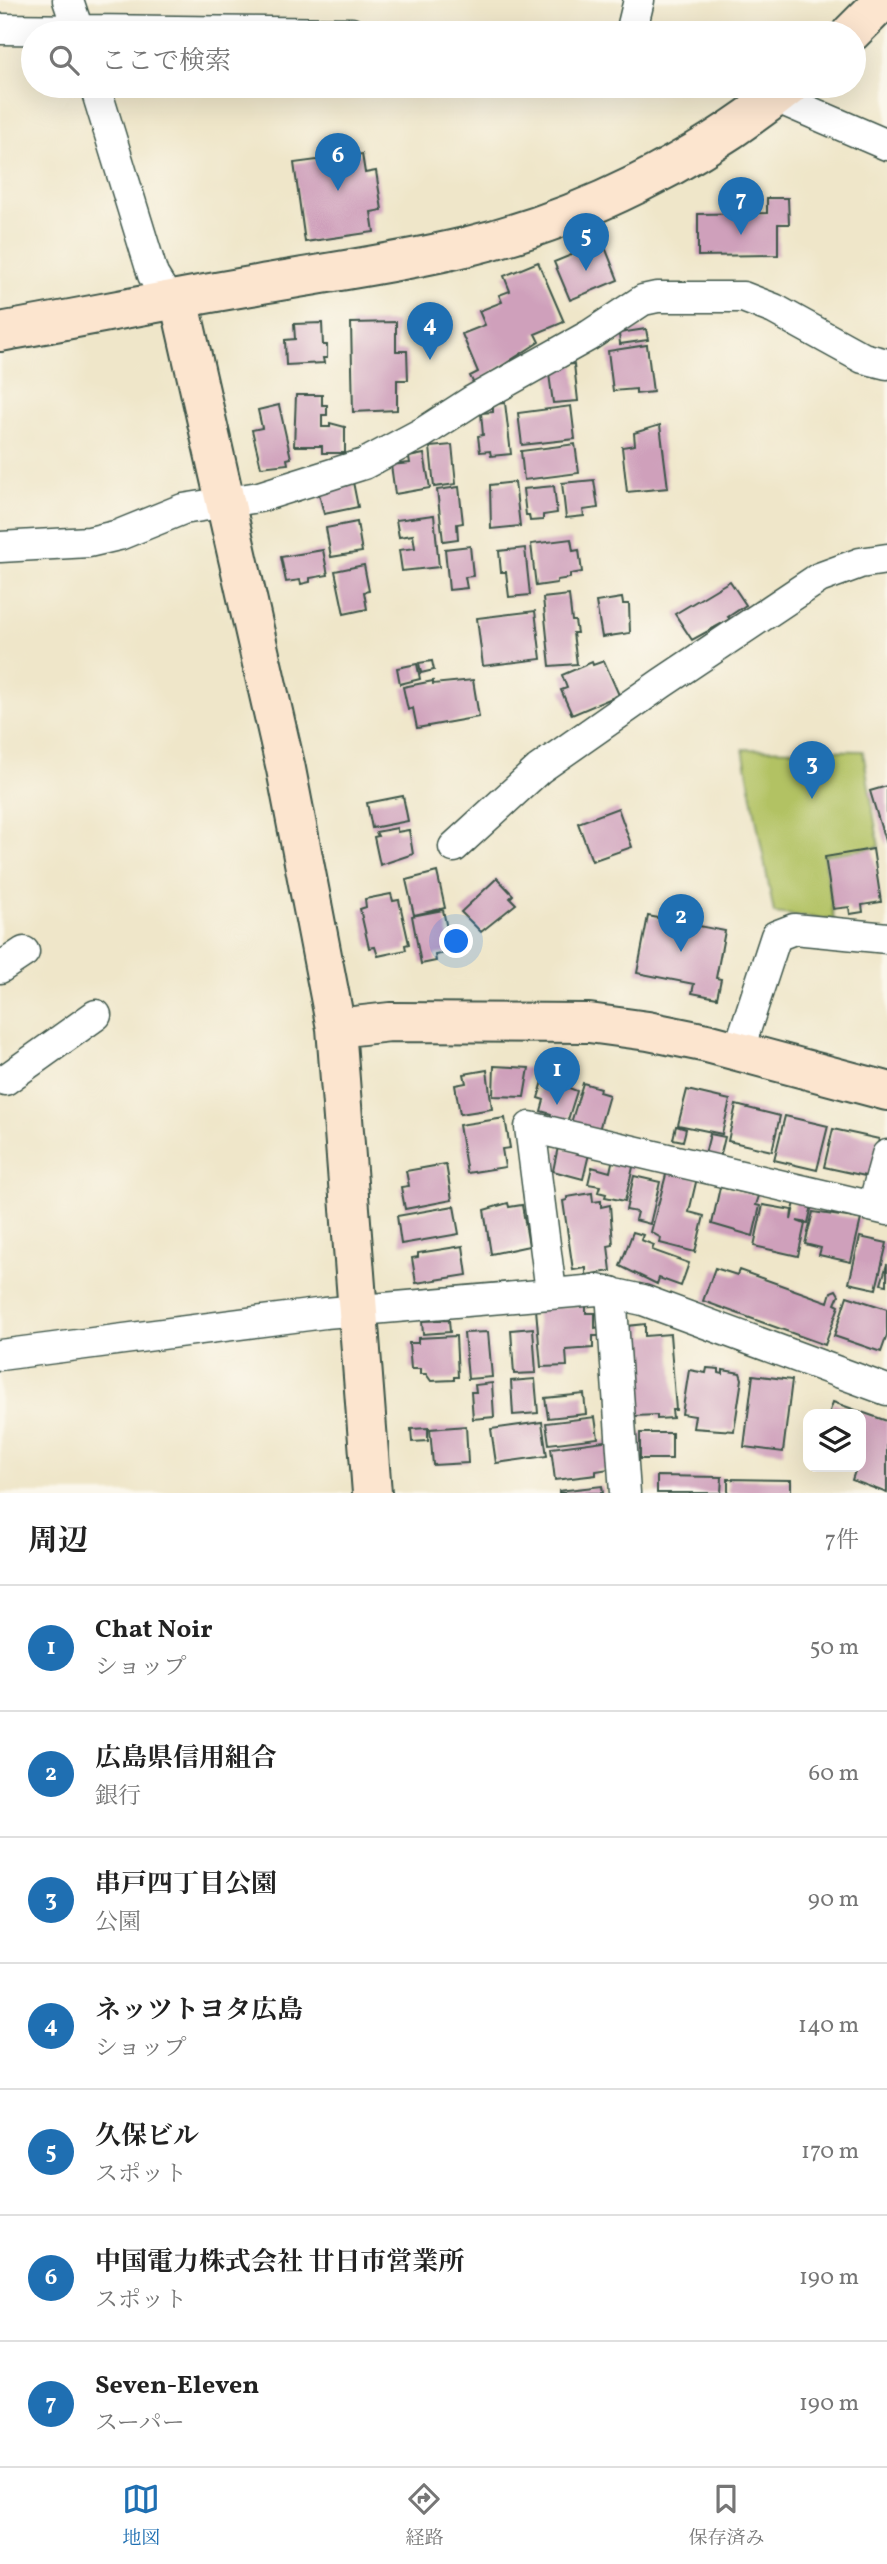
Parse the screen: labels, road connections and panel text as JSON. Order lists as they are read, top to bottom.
{
  "page": {
    "search": "ここで検索",
    "pins": [
      "6",
      "7",
      "5",
      "4",
      "3",
      "2",
      "1"
    ],
    "heading": ["周辺", "7件"],
    "list": [
      {
        "mark": "1",
        "name": "Chat Noir",
        "note": "ショップ",
        "value": "50 m"
      },
      {
        "mark": "2",
        "name": "広島県信用組合",
        "note": "銀行",
        "value": "60 m"
      },
      {
        "mark": "3",
        "name": "串戸四丁目公園",
        "note": "公園",
        "value": "90 m"
      },
      {
        "mark": "4",
        "name": "ネッツトヨタ広島",
        "note": "ショップ",
        "value": "140 m"
      },
      {
        "mark": "5",
        "name": "久保ビル",
        "note": "スポット",
        "value": "170 m"
      },
      {
        "mark": "6",
        "name": "中国電力株式会社 廿日市営業所",
        "note": "スポット",
        "value": "190 m"
      },
      {
        "mark": "7",
        "name": "Seven-Eleven",
        "note": "スーパー",
        "value": "190 m"
      }
    ],
    "nav": ["地図", "経路", "保存済み"]
  }
}
